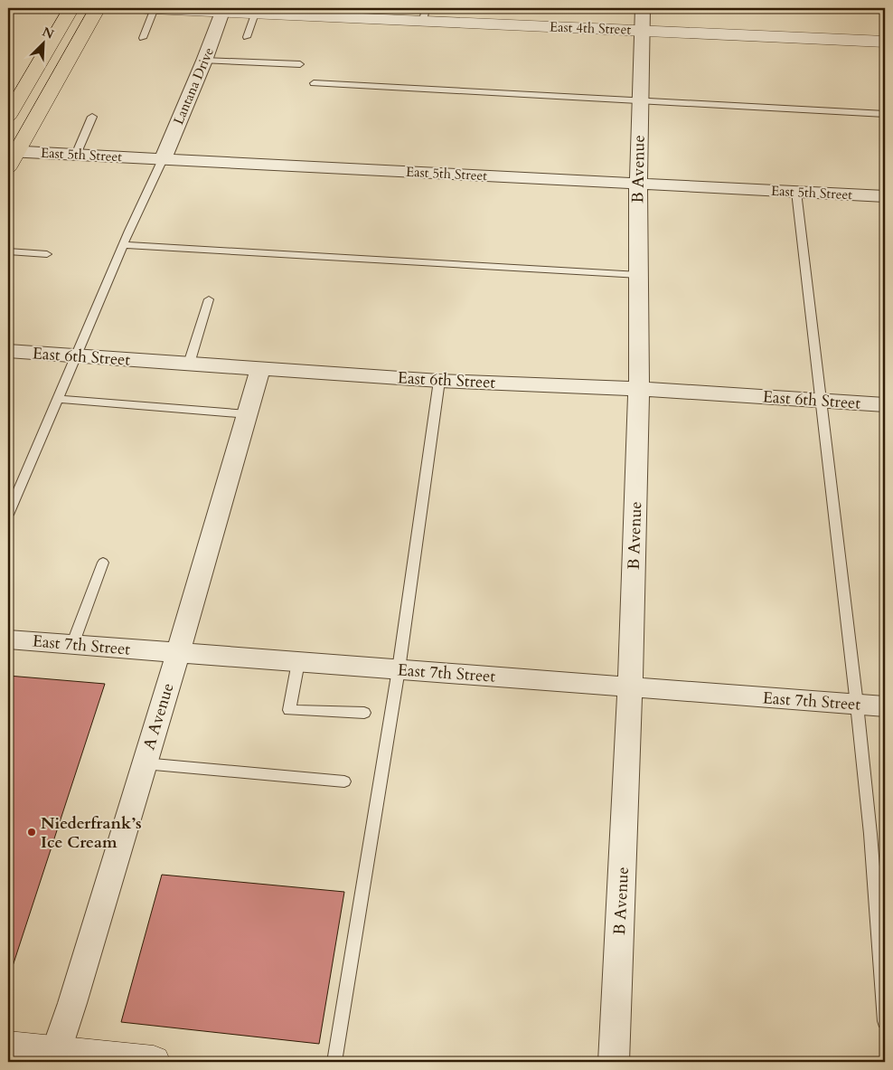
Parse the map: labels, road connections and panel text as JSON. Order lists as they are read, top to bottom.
{
  "streets": {
    "street": [
      "East 4th Street",
      "Lantana Drive",
      "East 5th Street",
      "B Avenue",
      "East 6th Street",
      "East 7th Street",
      "A Avenue"
    ]
  },
  "crossings": [
    ["East 4th Street", "Lantana Drive"],
    ["East 4th Street", "B Avenue"],
    ["Lantana Drive", "East 5th Street"],
    ["East 5th Street", "B Avenue"],
    ["B Avenue", "East 6th Street"],
    ["B Avenue", "East 7th Street"],
    ["East 6th Street", "A Avenue"],
    ["East 7th Street", "A Avenue"]
  ],
  "places": ["Niederfrank’s Ice Cream"],
  "north": "top right"
}
